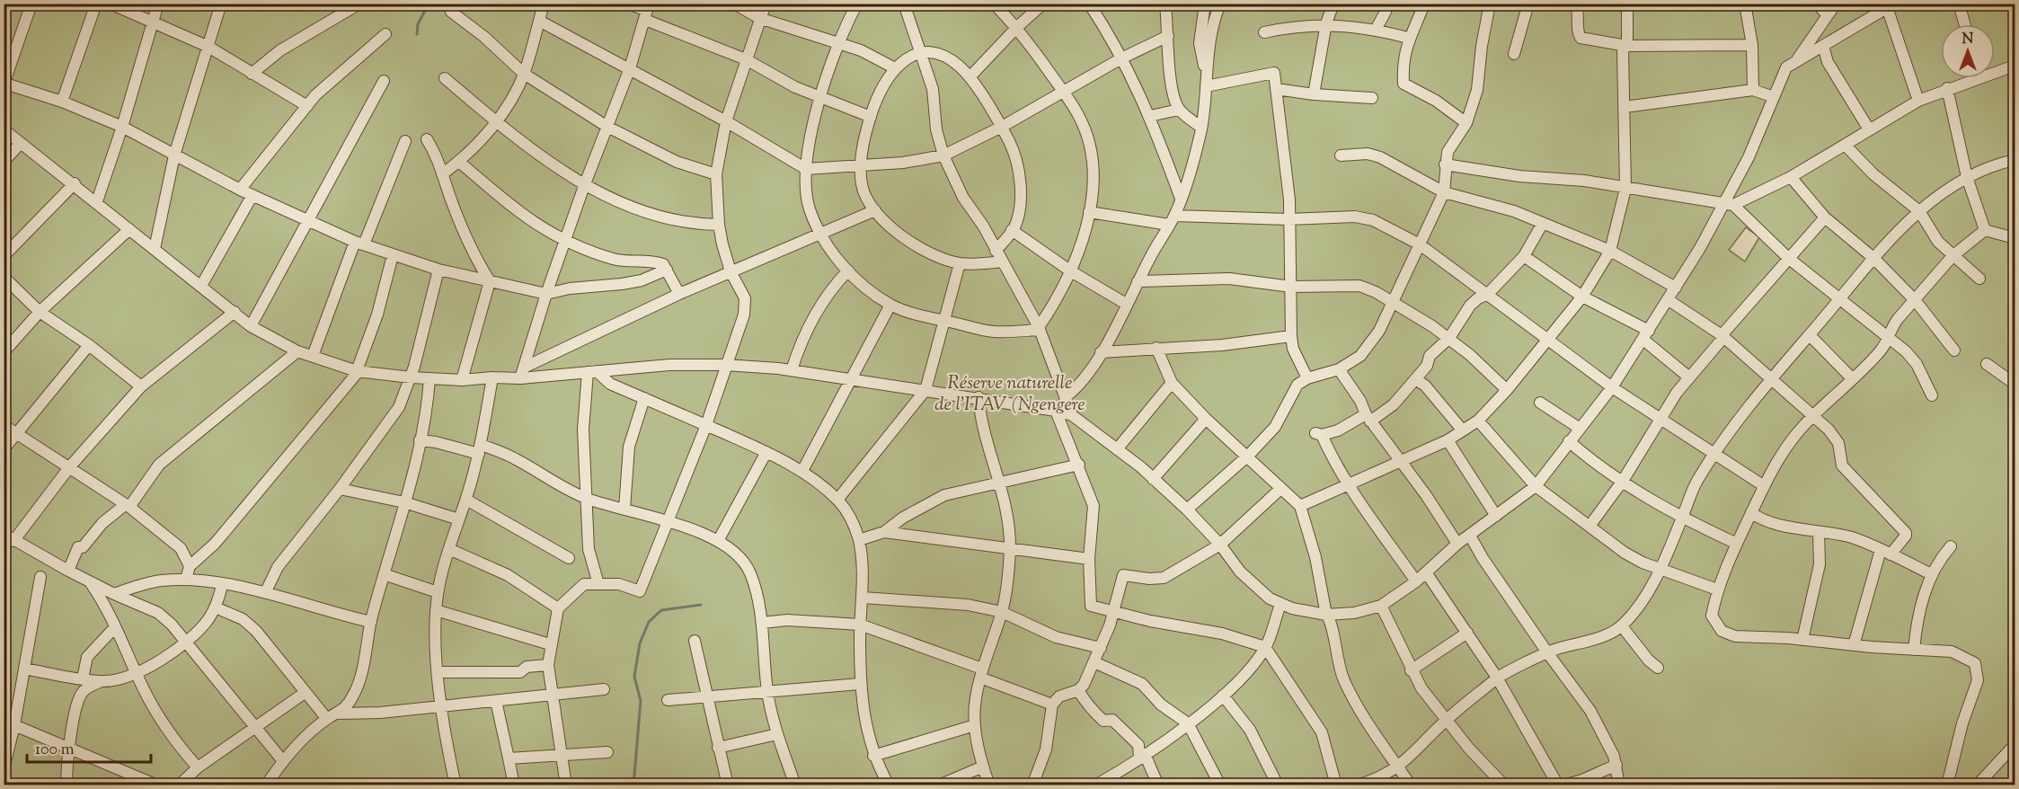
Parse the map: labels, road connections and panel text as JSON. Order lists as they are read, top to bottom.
{
  "parks": ["Réserve naturelle de l'ITAV (Ngengere"],
  "scale_bar": "100 m",
  "north": "top"
}
